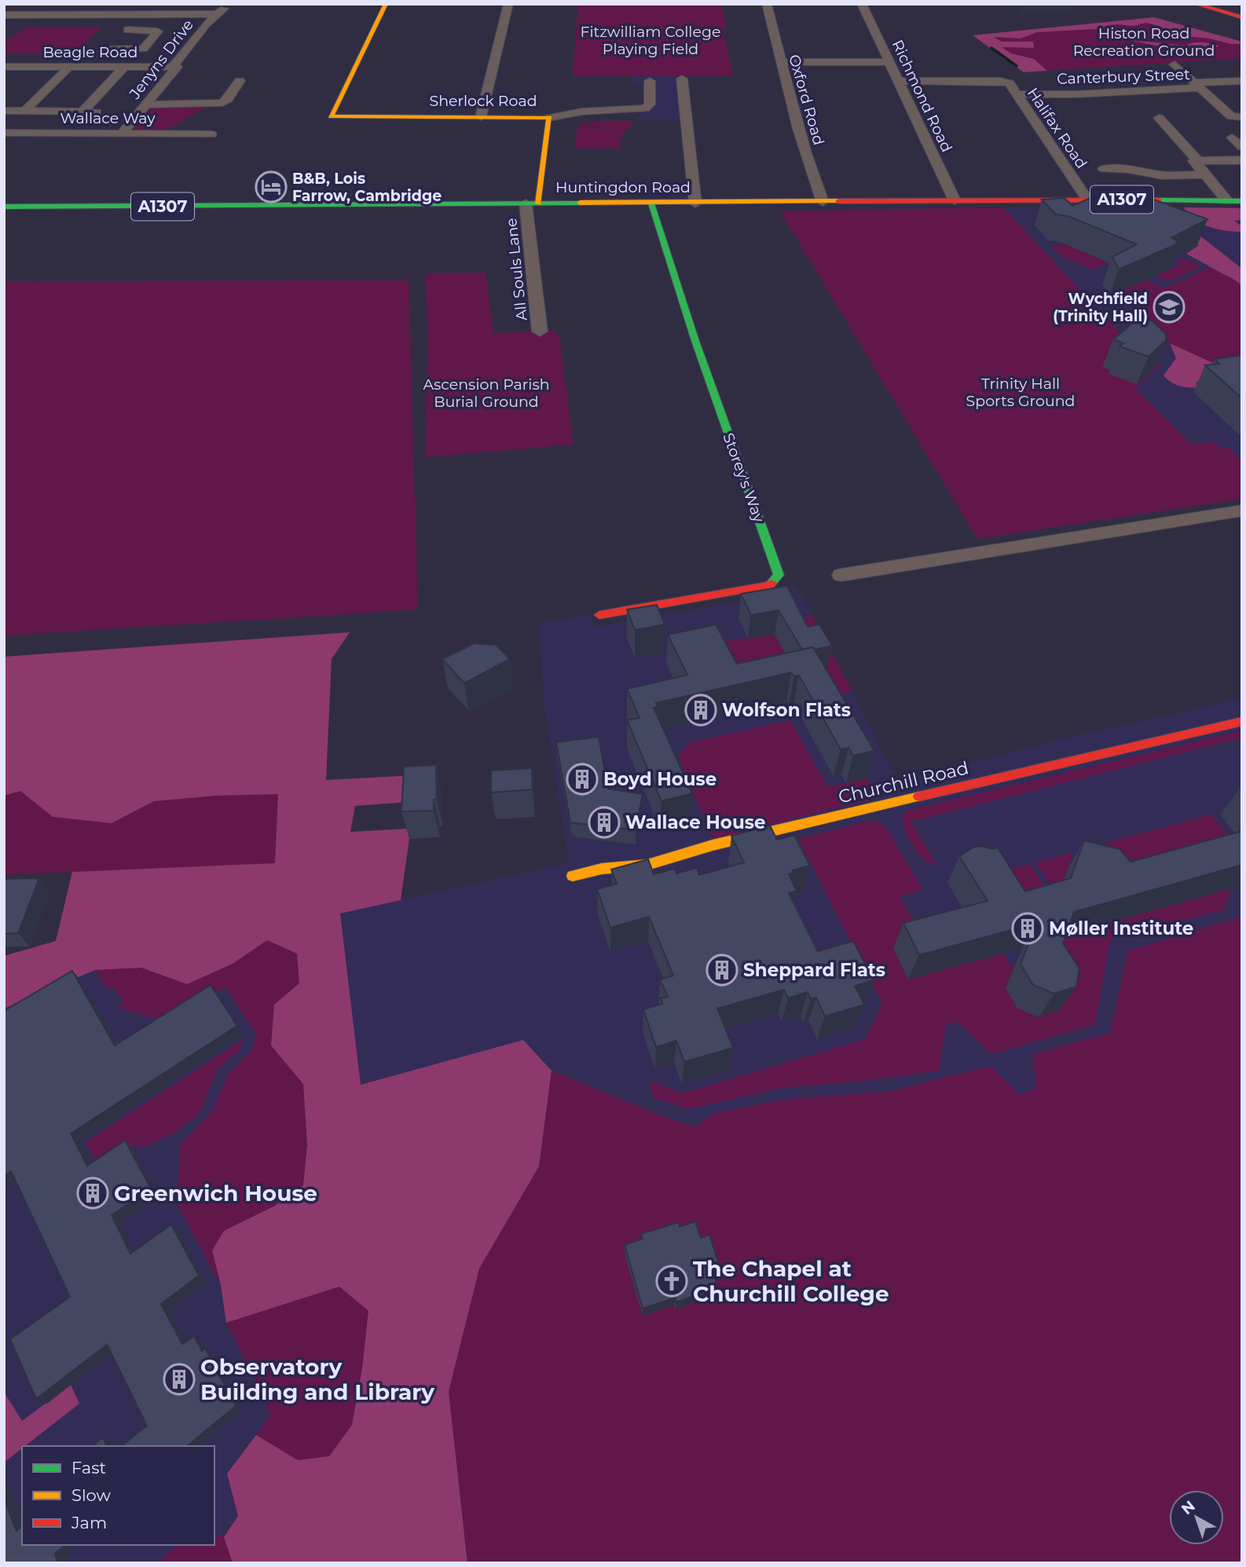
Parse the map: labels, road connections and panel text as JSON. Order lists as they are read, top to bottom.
{
  "streets": {
    "street": [
      "Beagle Road",
      "Jenyns Drive",
      "Canterbury Street",
      "Richmond Road",
      "Oxford Road",
      "Sherlock Road",
      "Wallace Way",
      "Halifax Road",
      "Huntingdon Road",
      "A1307",
      "All Souls Lane",
      "Storey's Way",
      "Churchill Road"
    ]
  },
  "crossings": [
    ["Beagle Road", "Jenyns Drive"],
    ["Jenyns Drive", "Wallace Way"],
    ["Canterbury Street", "Halifax Road"],
    ["Richmond Road", "Halifax Road"],
    ["Richmond Road", "Huntingdon Road"],
    ["Oxford Road", "Huntingdon Road"],
    ["Sherlock Road", "Huntingdon Road"],
    ["Sherlock Road", "All Souls Lane"],
    ["Halifax Road", "Huntingdon Road"],
    ["Huntingdon Road", "All Souls Lane"],
    ["Huntingdon Road", "Storey's Way"]
  ],
  "parks": [
    "Fitzwilliam College Playing Field",
    "Histon Road Recreation Ground",
    "Trinity Hall Sports Ground",
    "Ascension Parish Burial Ground"
  ],
  "places": {
    "hotel": ["B&B, Lois Farrow, Cambridge"],
    "school or university": ["Wychfield (Trinity Hall)"],
    "building": [
      "Wolfson Flats",
      "Boyd House",
      "Wallace House",
      "Møller Institute",
      "Sheppard Flats",
      "Greenwich House",
      "Observatory Building and Library"
    ],
    "church": ["The Chapel at Churchill College"]
  },
  "legend": ["Fast", "Slow", "Jam"],
  "north": "top left"
}
